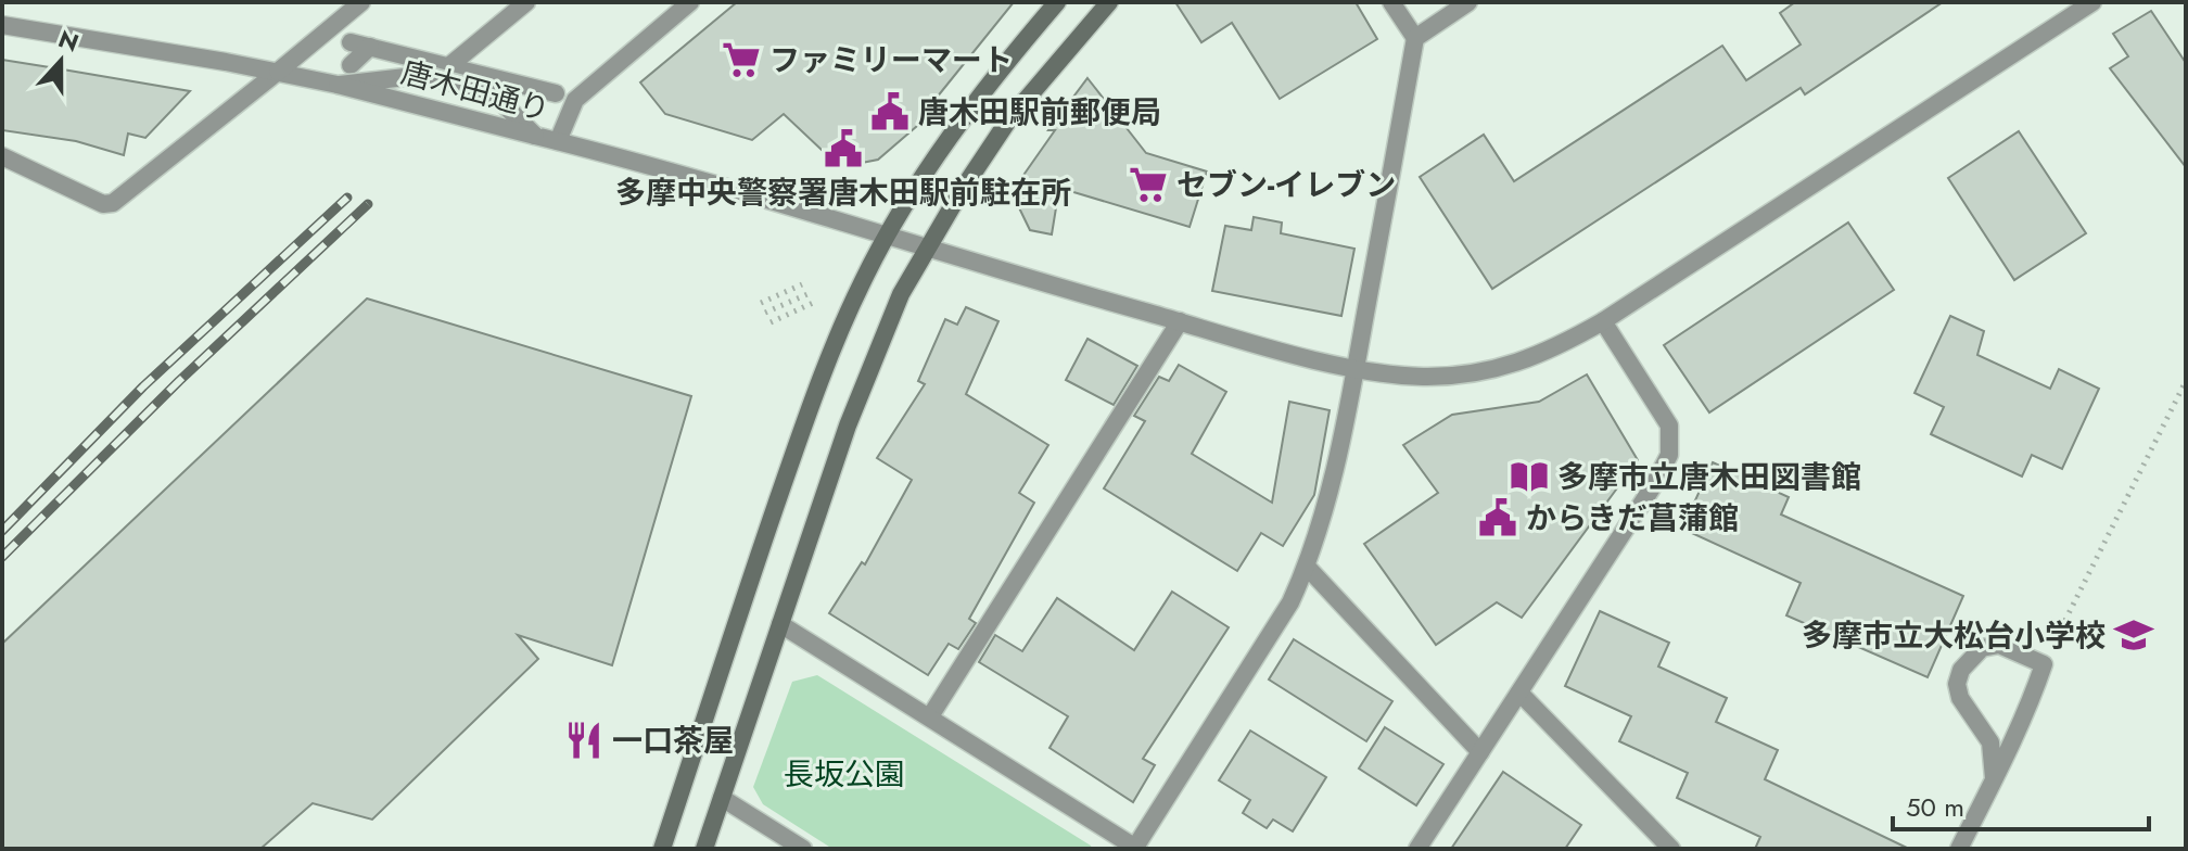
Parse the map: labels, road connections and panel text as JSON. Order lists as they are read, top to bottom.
{
  "streets": {
    "street": ["唐木田通り"]
  },
  "parks": ["長坂公園"],
  "places": {
    "supermarket": ["ファミリーマート", "セブン-イレブン"],
    "public building": ["唐木田駅前郵便局", "多摩中央警察署唐木田駅前駐在所", "からきだ菖蒲館"],
    "library": ["多摩市立唐木田図書館"],
    "school or university": ["多摩市立大松台小学校"],
    "restaurant": ["一口茶屋"]
  },
  "scale_bar": "50 m",
  "north": "top"
}
